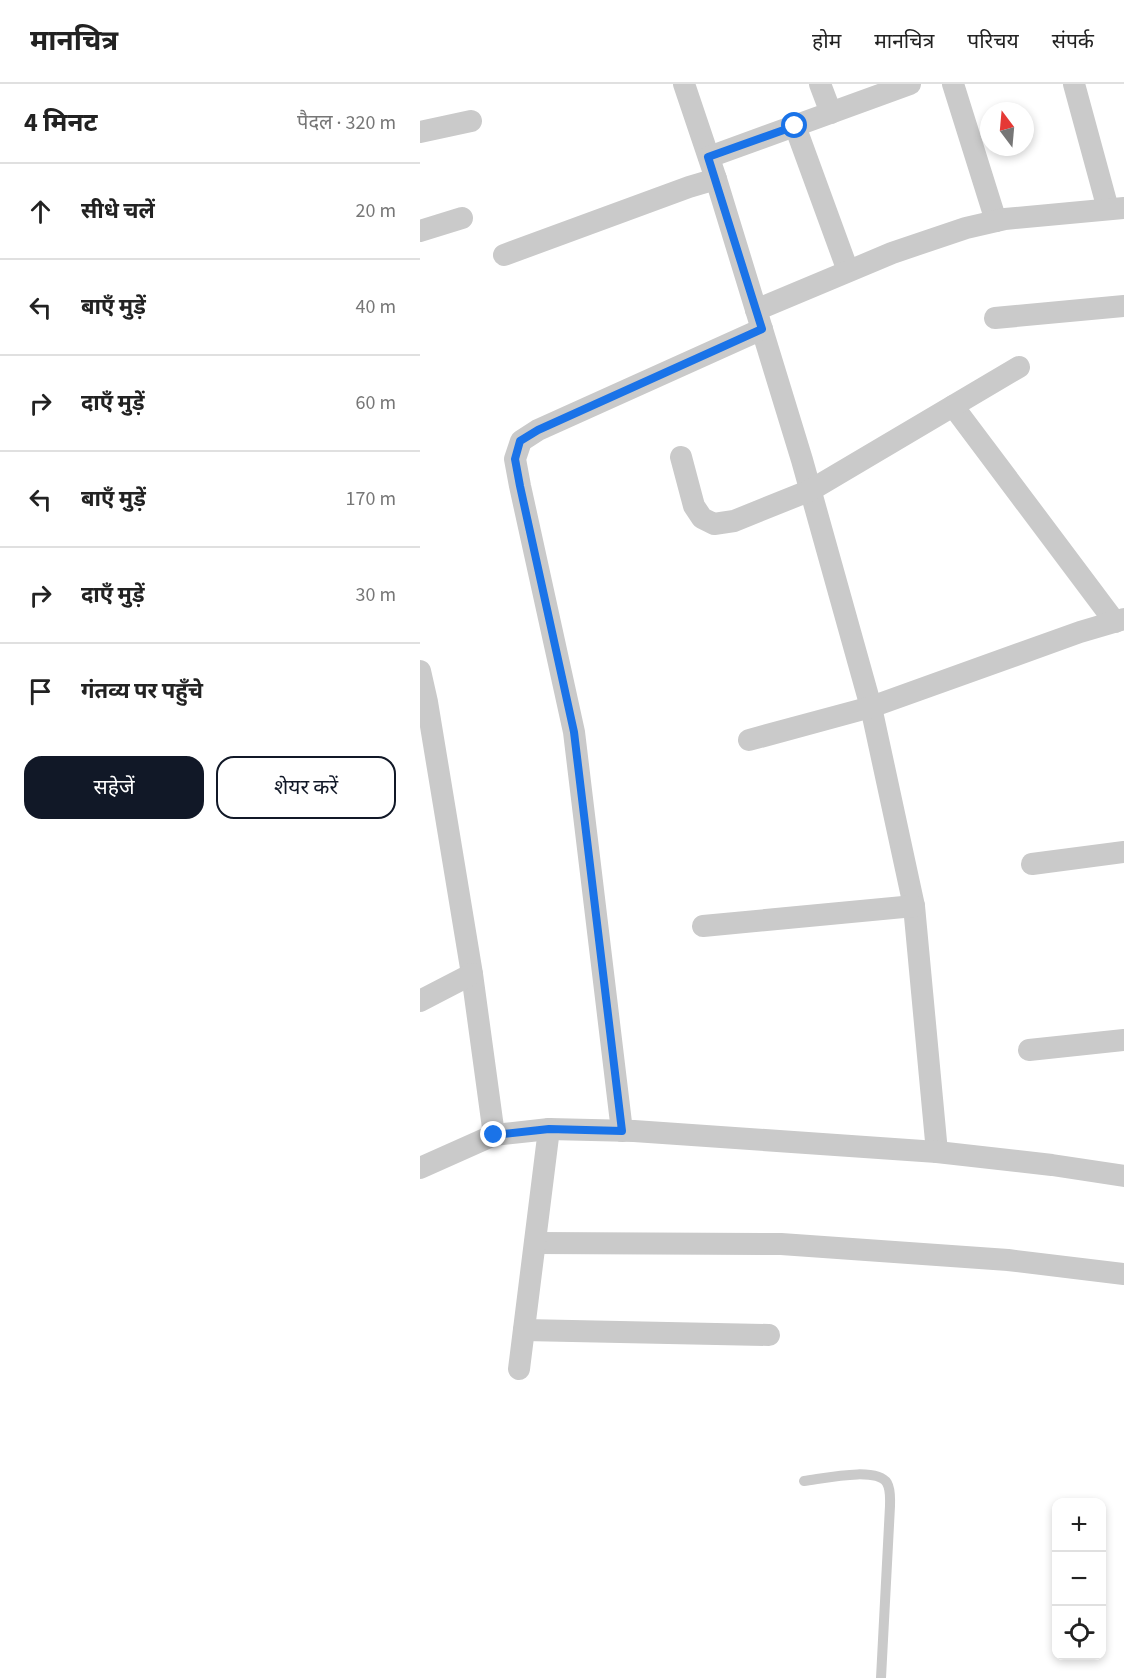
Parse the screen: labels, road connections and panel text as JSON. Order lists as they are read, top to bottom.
{
  "north": "top",
  "page": {
    "header": "मानचित्र",
    "nav": [
      "होम",
      "मानचित्र",
      "परिचय",
      "संपर्क"
    ],
    "heading": ["4 मिनट", "पैदल · 320 m"],
    "list": [
      ["सीधे चलें", "20 m"],
      ["बाएँ मुड़ें", "40 m"],
      ["दाएँ मुड़ें", "60 m"],
      ["बाएँ मुड़ें", "170 m"],
      ["दाएँ मुड़ें", "30 m"],
      "गंतव्य पर पहुँचे"
    ],
    "buttons": ["सहेजें", "शेयर करें"],
    "map_buttons": ["+", "−"]
  }
}
